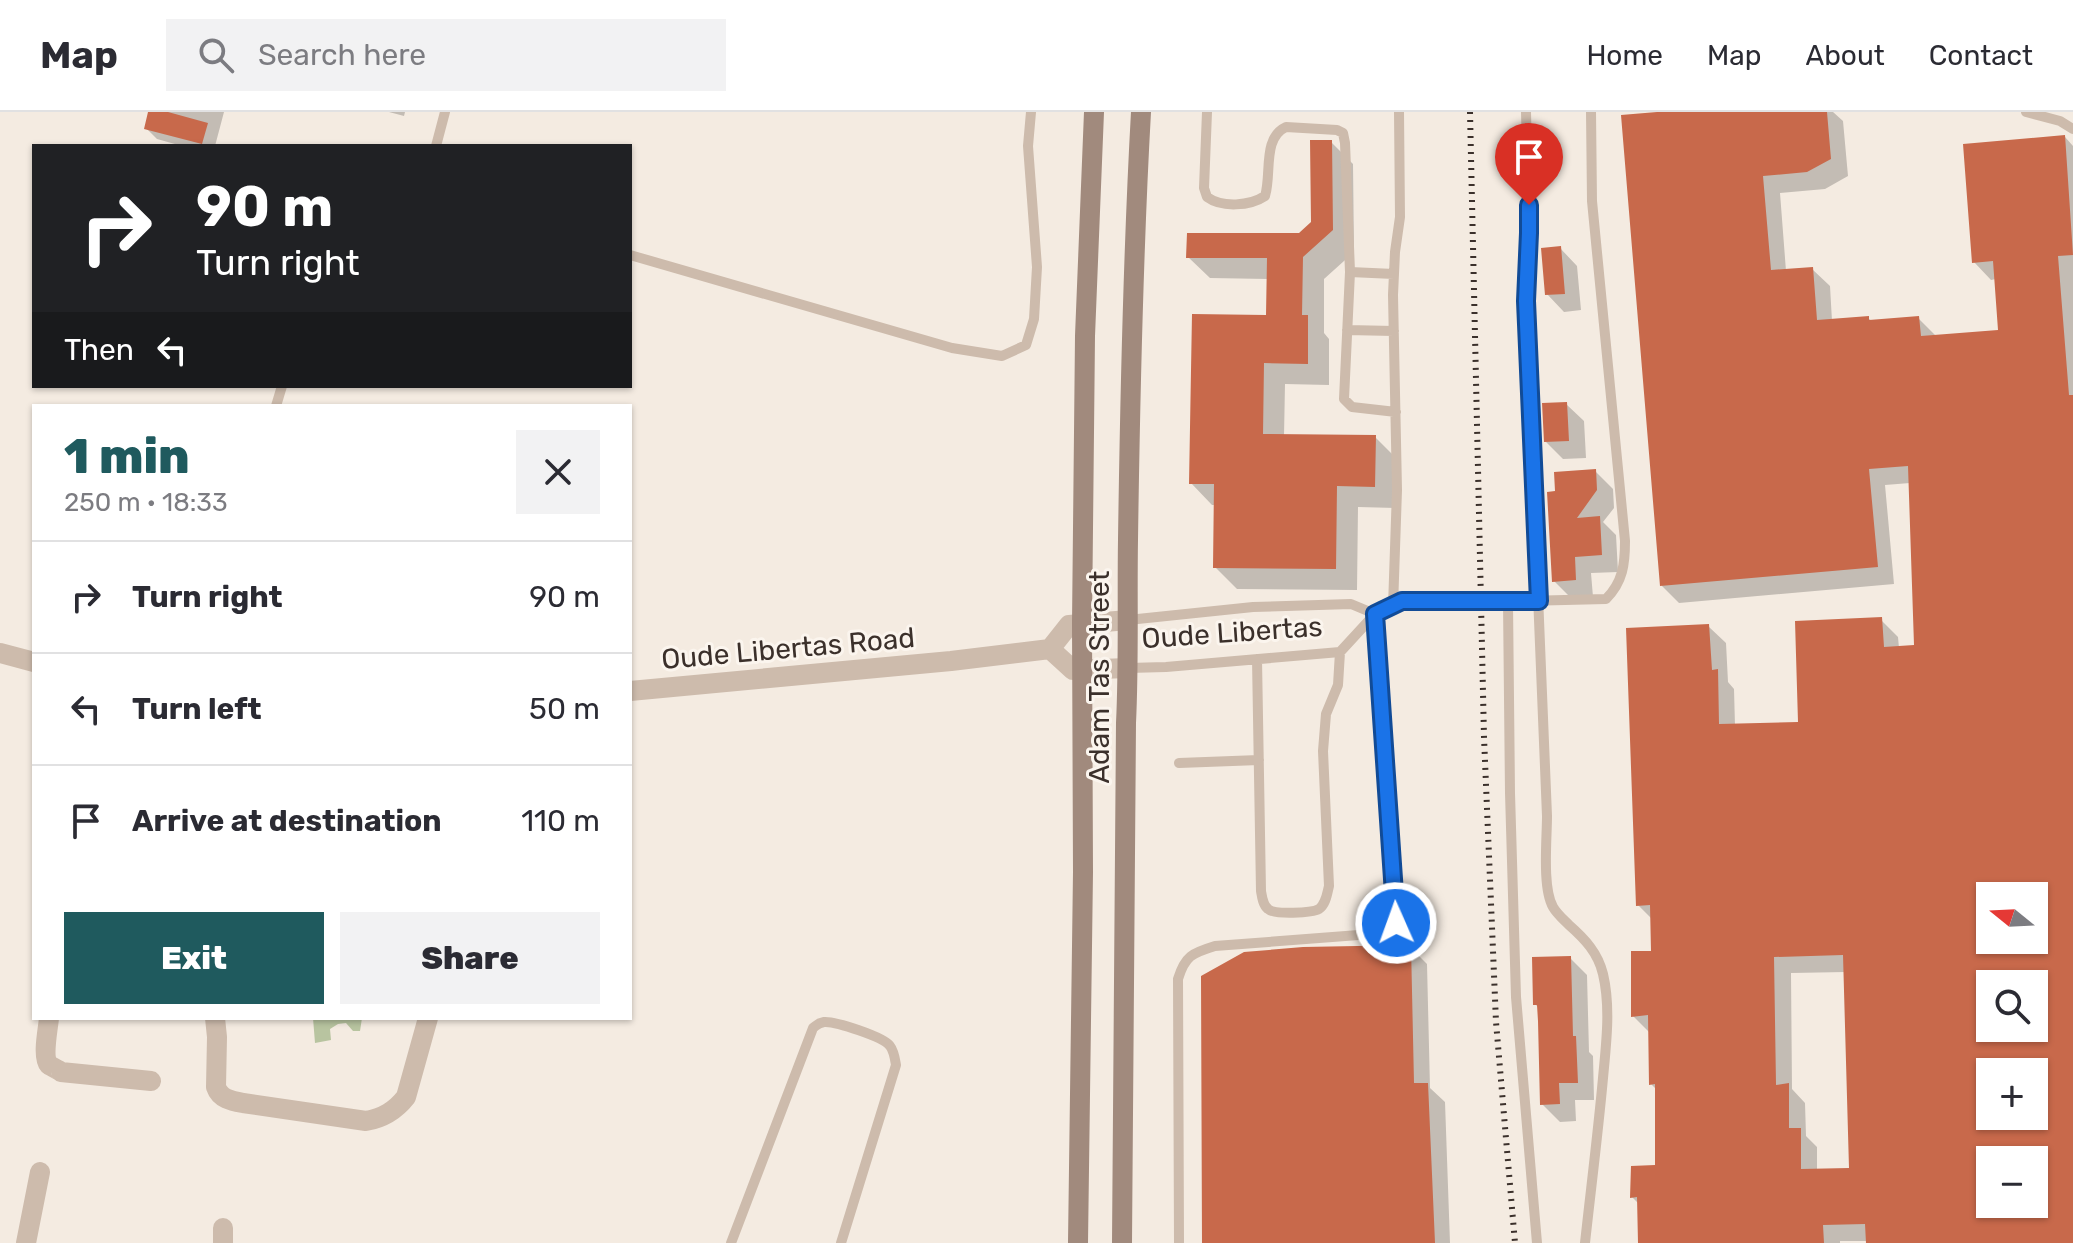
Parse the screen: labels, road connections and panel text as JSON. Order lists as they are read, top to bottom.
{
  "streets": {
    "main road": ["Adam Tas Street"],
    "street": ["Oude Libertas Road"],
    "lane": ["Oude Libertas"]
  },
  "crossings": [
    ["Oude Libertas", "Adam Tas Street"]
  ],
  "north": "left",
  "page": {
    "header": "Map",
    "search": "Search here",
    "nav": [
      "Home",
      "Map",
      "About",
      "Contact"
    ],
    "turn": ["90 m", "Turn right"],
    "then": "Then",
    "heading": ["1 min", "250 m · 18:33"],
    "list": [
      {
        "name": "Turn right",
        "value": "90 m"
      },
      {
        "name": "Turn left",
        "value": "50 m"
      },
      {
        "name": "Arrive at destination",
        "value": "110 m"
      }
    ],
    "map_buttons": ["+", "−"],
    "buttons": ["Exit", "Share"]
  }
}
